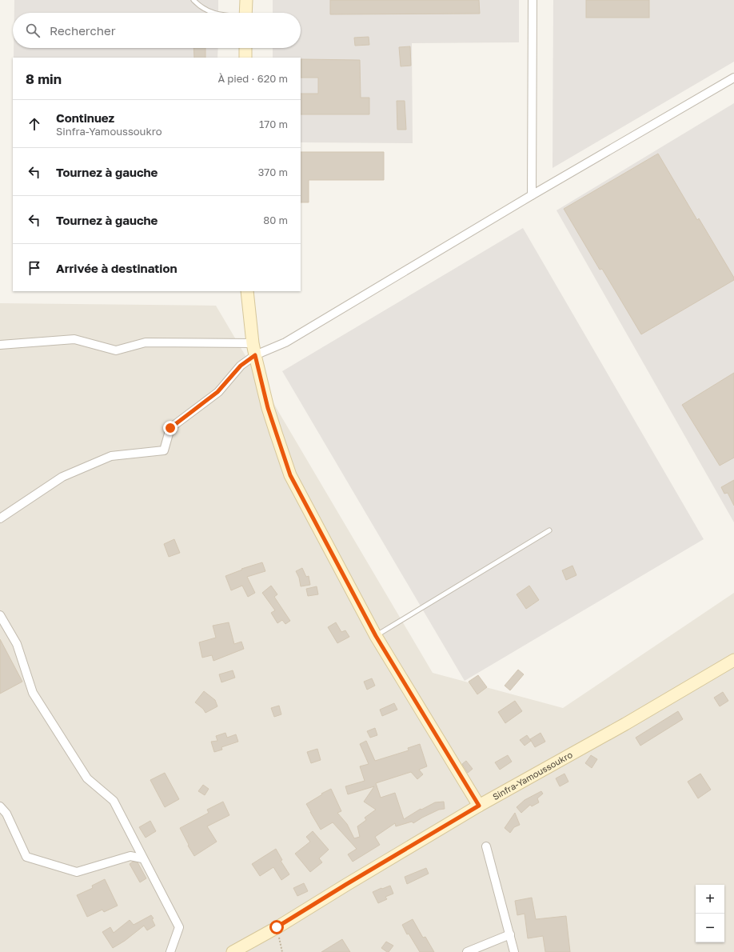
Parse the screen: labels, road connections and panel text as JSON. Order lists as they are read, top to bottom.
{
  "streets": {
    "street": ["Sinfra-Yamoussoukro"]
  },
  "page": {
    "search": "Rechercher",
    "heading": ["8 min", "À pied · 620 m"],
    "list": [
      ["Continuez", "Sinfra-Yamoussoukro", "170 m"],
      ["Tournez à gauche", "370 m"],
      ["Tournez à gauche", "80 m"],
      "Arrivée à destination"
    ],
    "map_buttons": ["+", "−"]
  }
}
